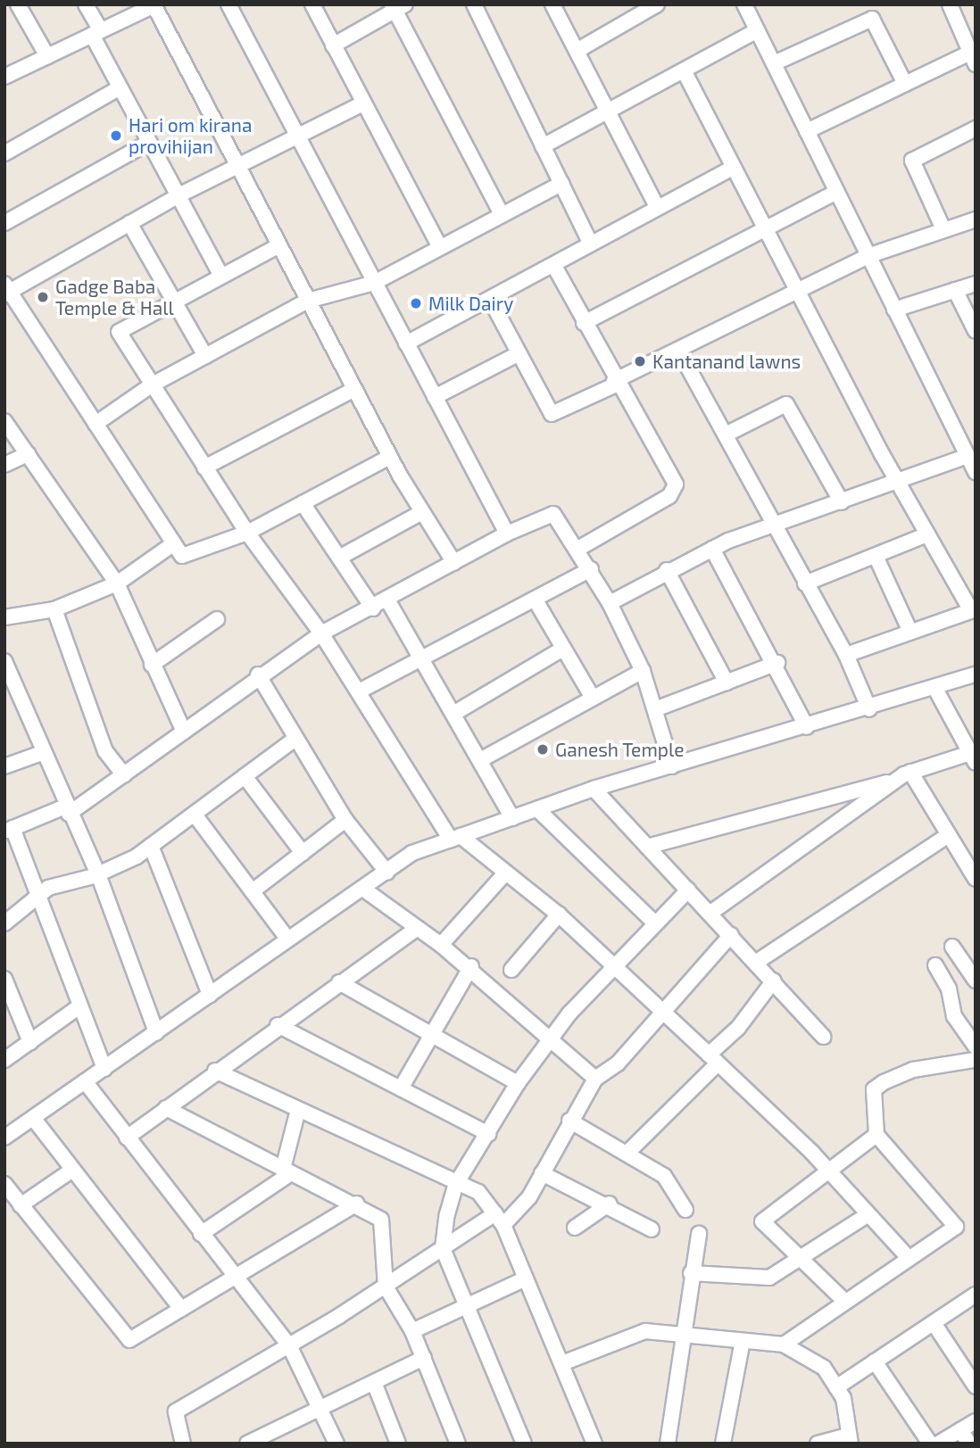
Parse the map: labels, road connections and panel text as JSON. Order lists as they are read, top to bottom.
{
  "places": [
    "Hari om kirana provihijan",
    "Gadge Baba Temple & Hall",
    "Milk Dairy",
    "Kantanand lawns",
    "Ganesh Temple"
  ]
}
